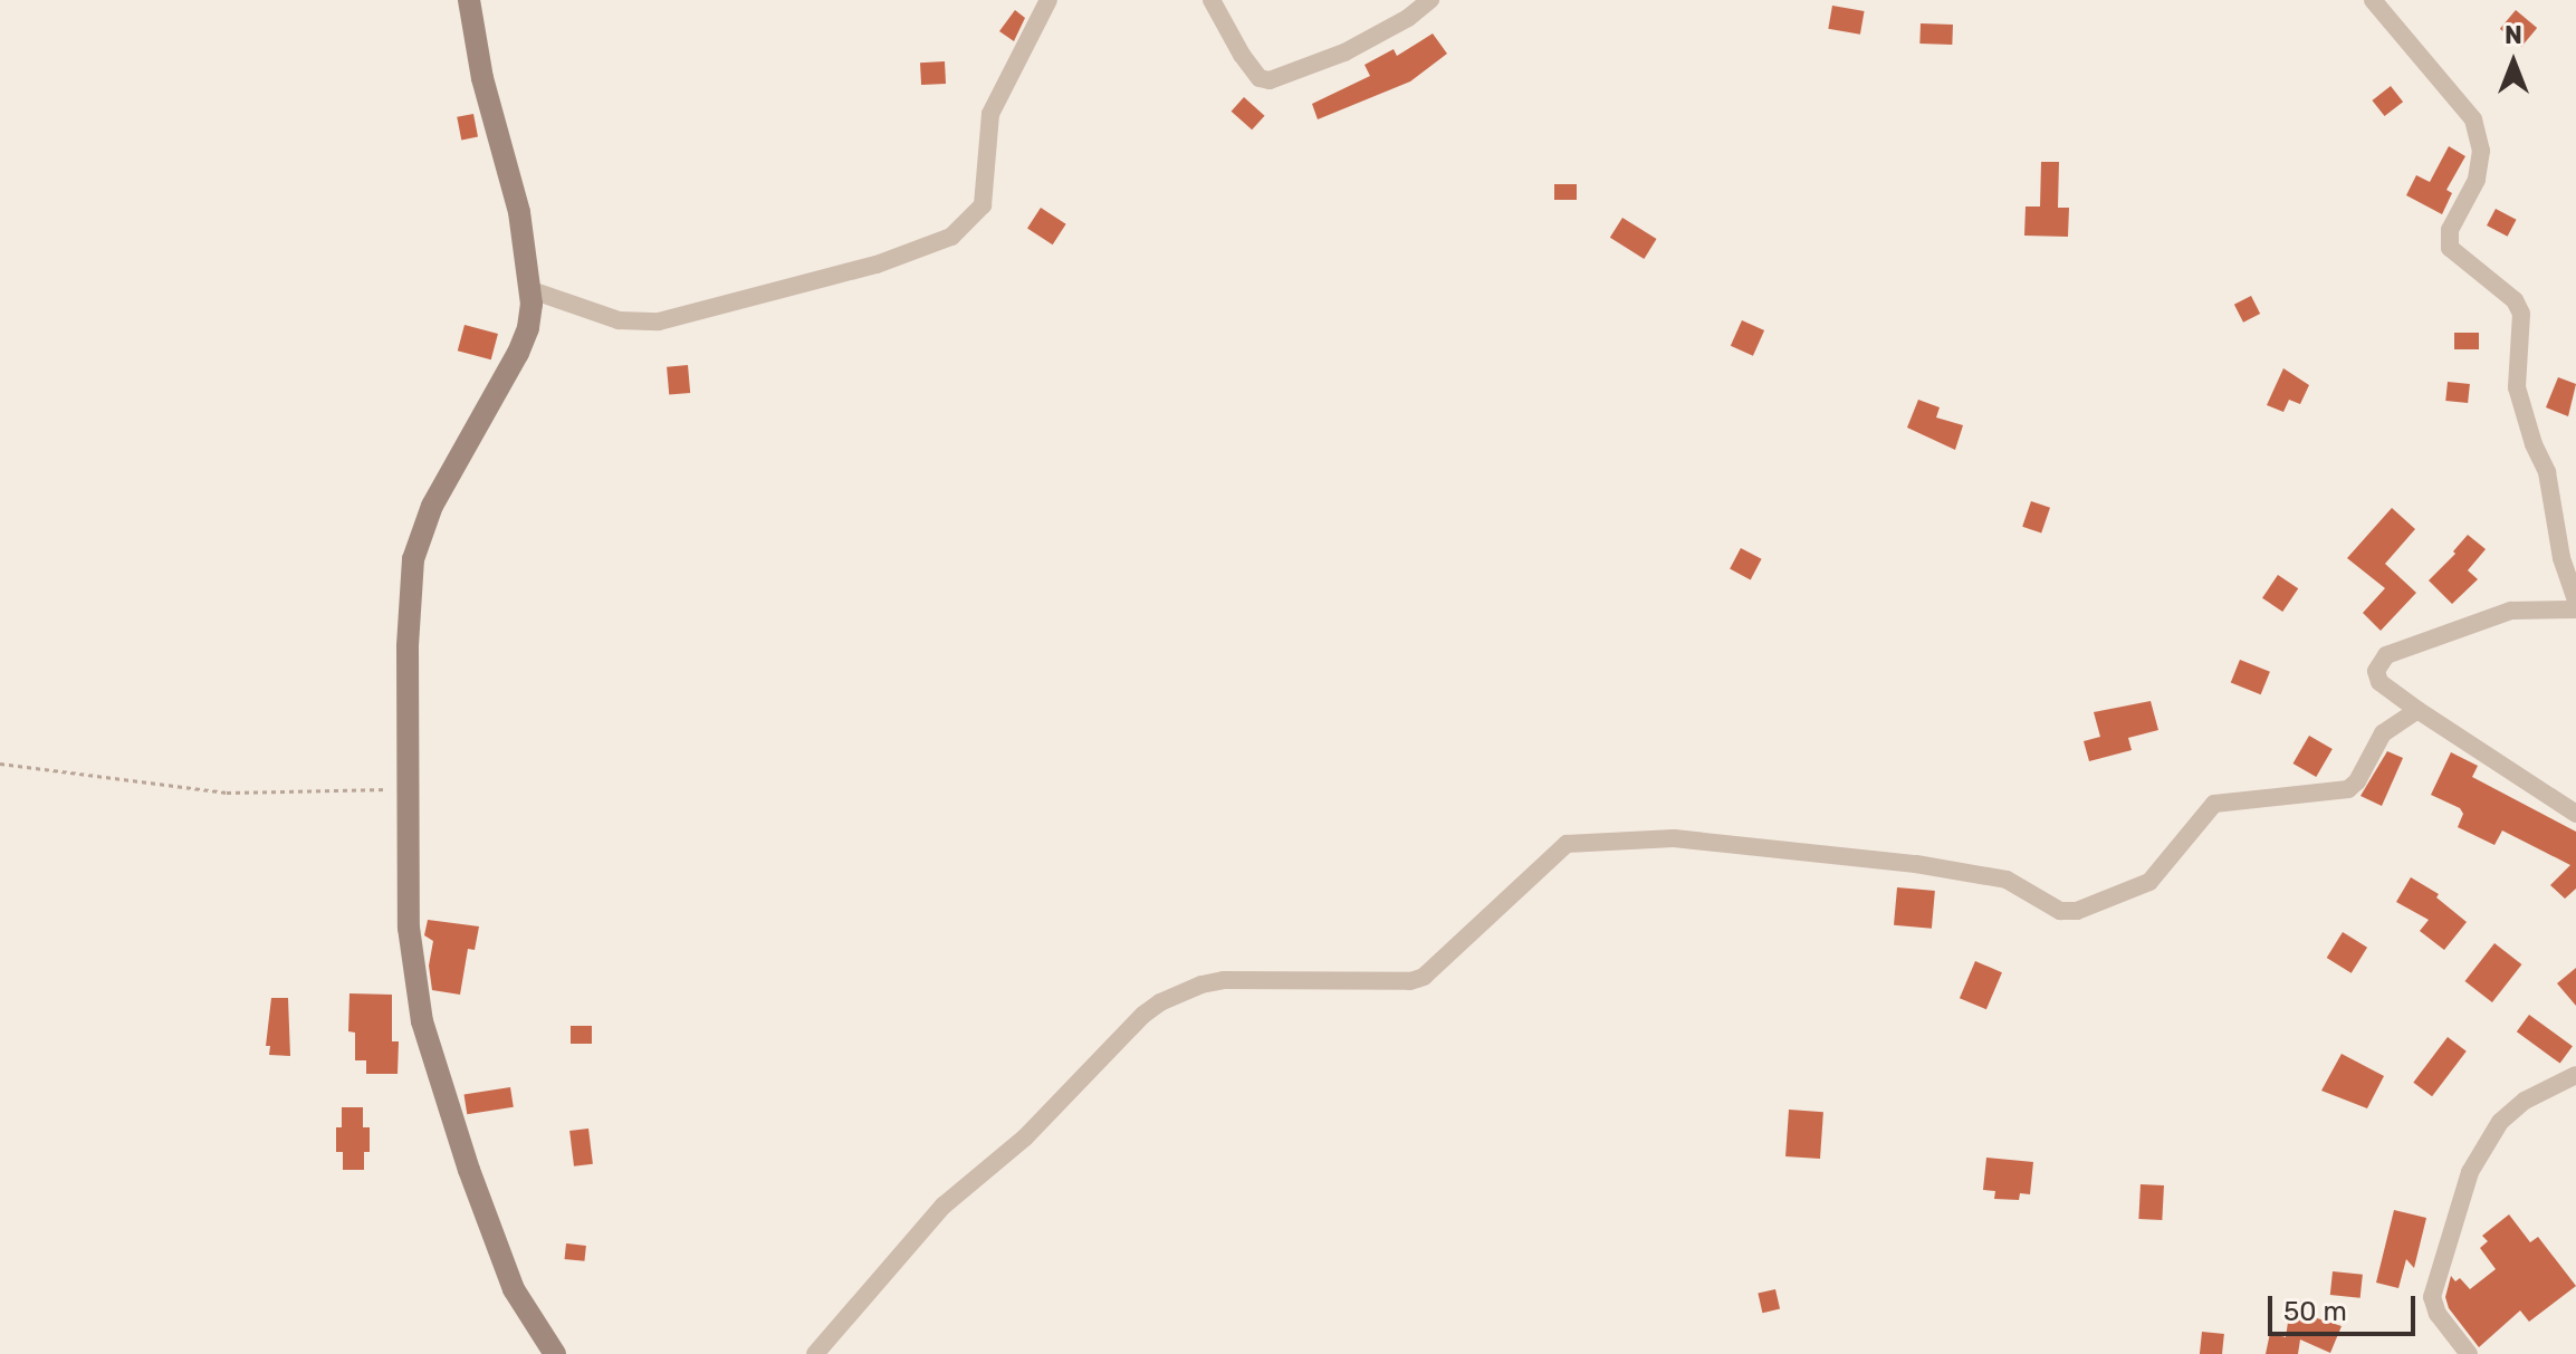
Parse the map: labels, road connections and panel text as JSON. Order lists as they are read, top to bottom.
{
  "scale_bar": "50 m",
  "north": "top"
}
